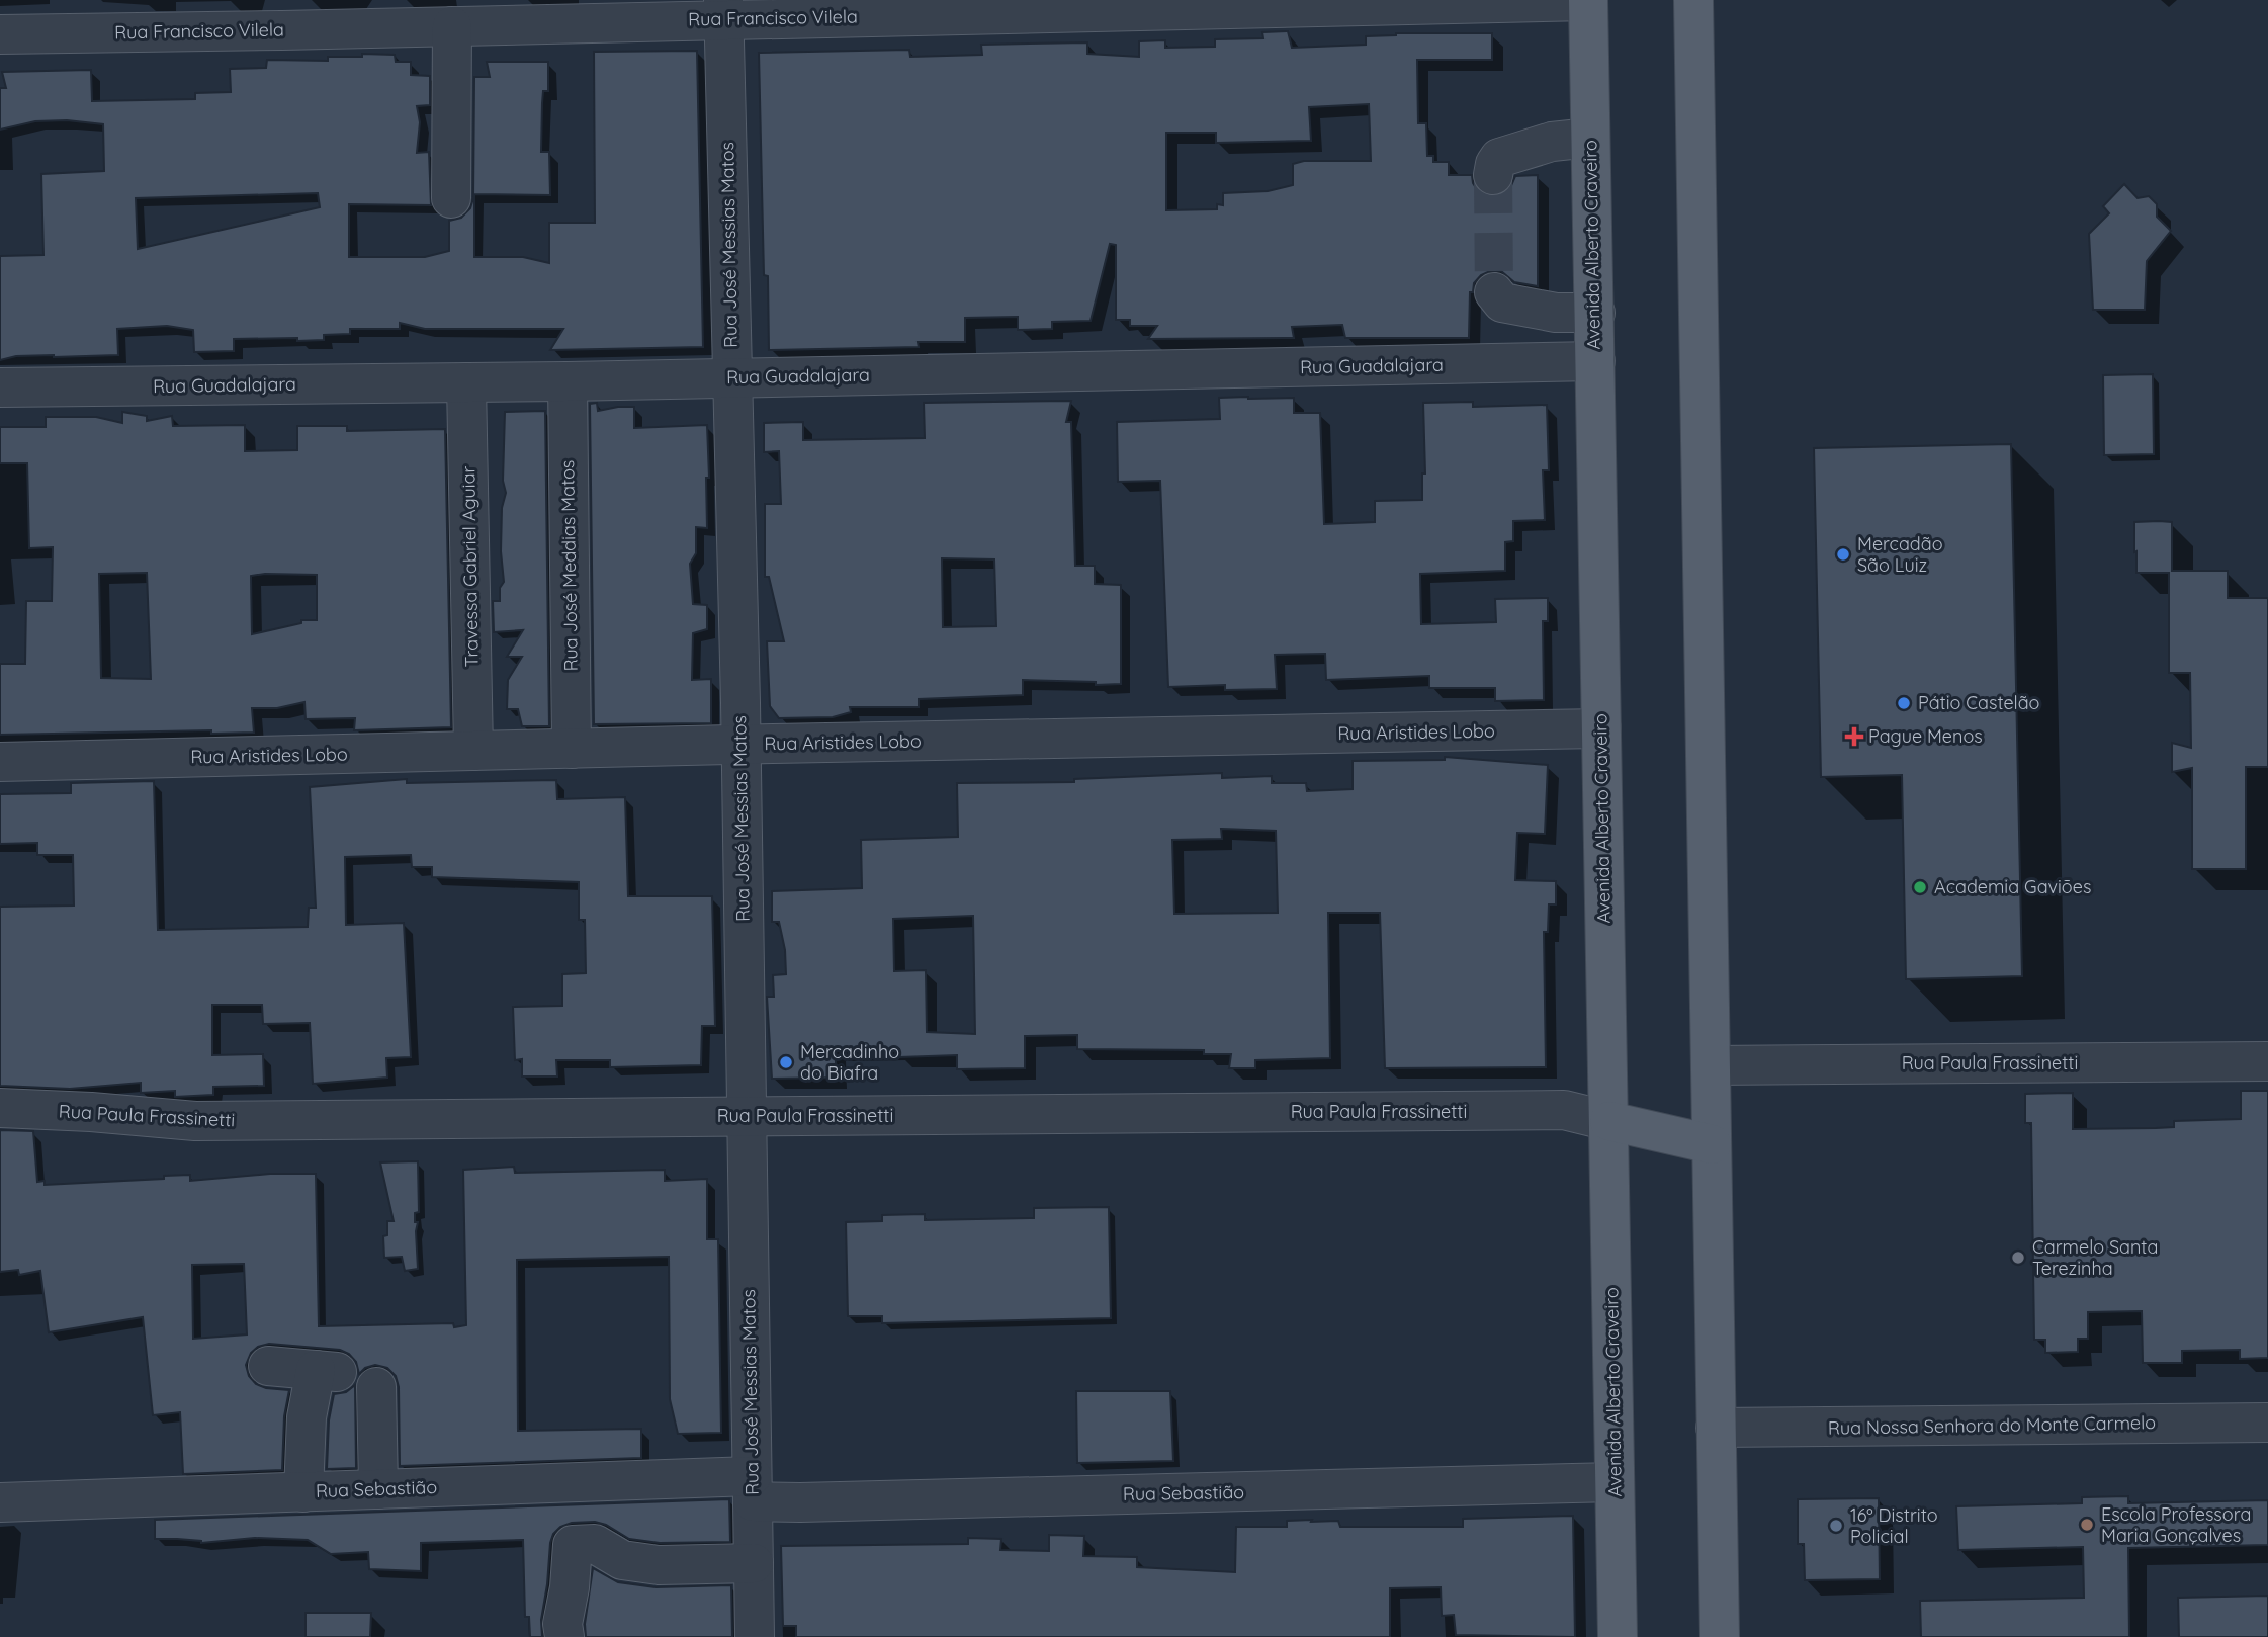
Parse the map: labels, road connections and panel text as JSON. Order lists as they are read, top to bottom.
{
  "streets": {
    "main road": ["Avenida Alberto Craveiro"],
    "street": [
      "Rua Francisco Vilela",
      "Rua José Messias Matos",
      "Rua Guadalajara",
      "Rua José Meddias Matos",
      "Travessa Gabriel Aguiar",
      "Rua Aristides Lobo",
      "Rua Paula Frassinetti",
      "Rua Nossa Senhora do Monte Carmelo",
      "Rua Sebastião"
    ]
  },
  "crossings": [
    ["Rua Francisco Vilela", "Rua José Messias Matos"],
    ["Rua Francisco Vilela", "Avenida Alberto Craveiro"],
    ["Rua José Messias Matos", "Rua Guadalajara"],
    ["Rua José Messias Matos", "Rua Aristides Lobo"],
    ["Rua José Messias Matos", "Rua Paula Frassinetti"],
    ["Rua José Messias Matos", "Rua Sebastião"],
    ["Avenida Alberto Craveiro", "Rua Guadalajara"],
    ["Avenida Alberto Craveiro", "Rua Aristides Lobo"],
    ["Avenida Alberto Craveiro", "Rua Paula Frassinetti"],
    ["Avenida Alberto Craveiro", "Rua Sebastião"],
    ["Rua Guadalajara", "Rua José Meddias Matos"],
    ["Rua Guadalajara", "Travessa Gabriel Aguiar"],
    ["Rua José Meddias Matos", "Rua Aristides Lobo"],
    ["Travessa Gabriel Aguiar", "Rua Aristides Lobo"]
  ],
  "places": {
    "other": [
      "Mercadão São Luiz",
      "Pátio Castelão",
      "Academia Gaviões",
      "Mercadinho do Biafra",
      "Carmelo Santa Terezinha",
      "Escola Professora Maria Gonçalves",
      "16º Distrito Policial"
    ],
    "health": ["Pague Menos"]
  }
}
